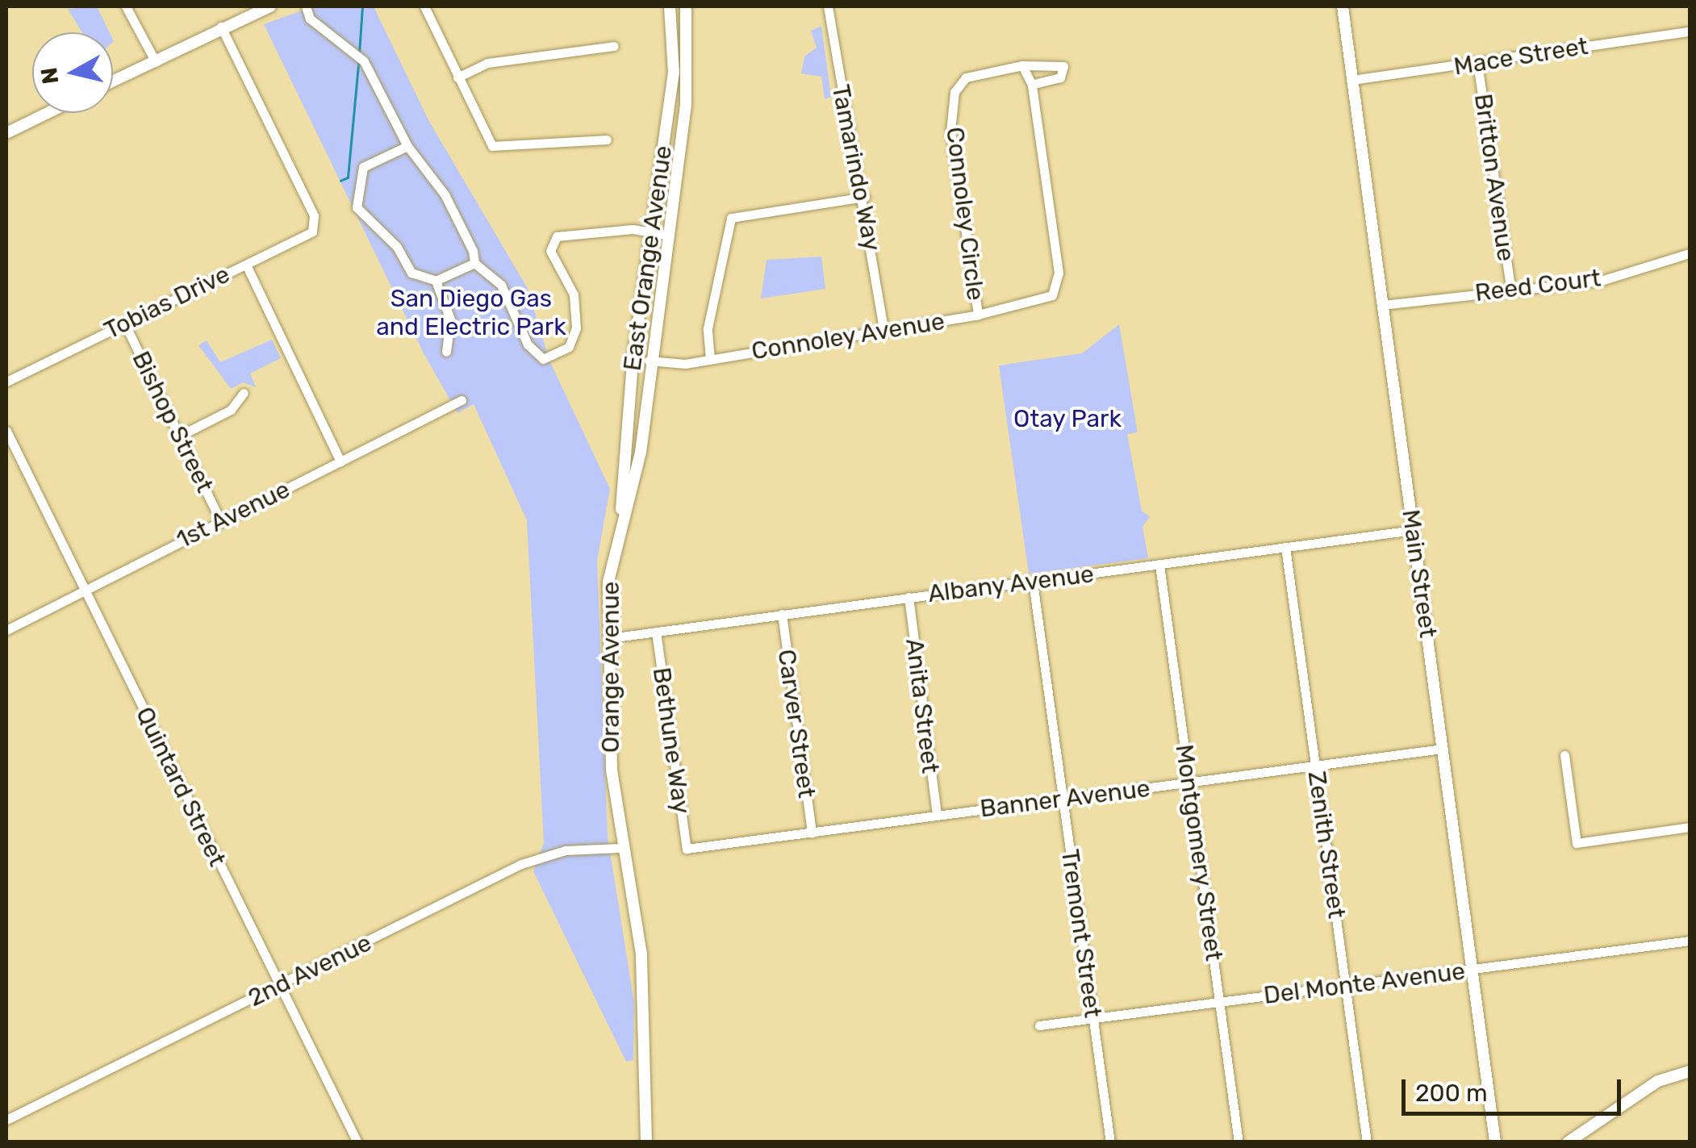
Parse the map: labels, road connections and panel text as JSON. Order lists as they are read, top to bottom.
{
  "streets": {
    "main road": ["East Orange Avenue", "Main Street", "Orange Avenue"],
    "street": [
      "Mace Street",
      "Tamarindo Way",
      "Britton Avenue",
      "Connoley Circle",
      "Reed Court",
      "Tobias Drive",
      "Connoley Avenue",
      "Bishop Street",
      "1st Avenue",
      "Albany Avenue",
      "Anita Street",
      "Carver Street",
      "Bethune Way",
      "Quintard Street",
      "Banner Avenue",
      "Zenith Street",
      "Montgomery Street",
      "Tremont Street",
      "2nd Avenue",
      "Del Monte Avenue"
    ]
  },
  "crossings": [
    ["Mace Street", "Britton Avenue"],
    ["Mace Street", "Main Street"],
    ["Tamarindo Way", "Connoley Avenue"],
    ["Britton Avenue", "Reed Court"],
    ["Connoley Circle", "Connoley Avenue"],
    ["East Orange Avenue", "Orange Avenue"],
    ["Reed Court", "Main Street"],
    ["Tobias Drive", "Bishop Street"],
    ["Connoley Avenue", "Orange Avenue"],
    ["Bishop Street", "1st Avenue"],
    ["1st Avenue", "Quintard Street"],
    ["Main Street", "Albany Avenue"],
    ["Main Street", "Banner Avenue"],
    ["Main Street", "Del Monte Avenue"],
    ["Albany Avenue", "Orange Avenue"],
    ["Albany Avenue", "Anita Street"],
    ["Albany Avenue", "Carver Street"],
    ["Albany Avenue", "Bethune Way"],
    ["Albany Avenue", "Zenith Street"],
    ["Albany Avenue", "Montgomery Street"],
    ["Albany Avenue", "Tremont Street"],
    ["Orange Avenue", "2nd Avenue"],
    ["Anita Street", "Banner Avenue"],
    ["Carver Street", "Banner Avenue"],
    ["Bethune Way", "Banner Avenue"],
    ["Quintard Street", "2nd Avenue"],
    ["Banner Avenue", "Zenith Street"],
    ["Banner Avenue", "Montgomery Street"],
    ["Banner Avenue", "Tremont Street"],
    ["Zenith Street", "Del Monte Avenue"],
    ["Montgomery Street", "Del Monte Avenue"],
    ["Tremont Street", "Del Monte Avenue"]
  ],
  "parks": ["San Diego Gas and Electric Park", "Otay Park"],
  "scale_bar": "200 m",
  "north": "left"
}
